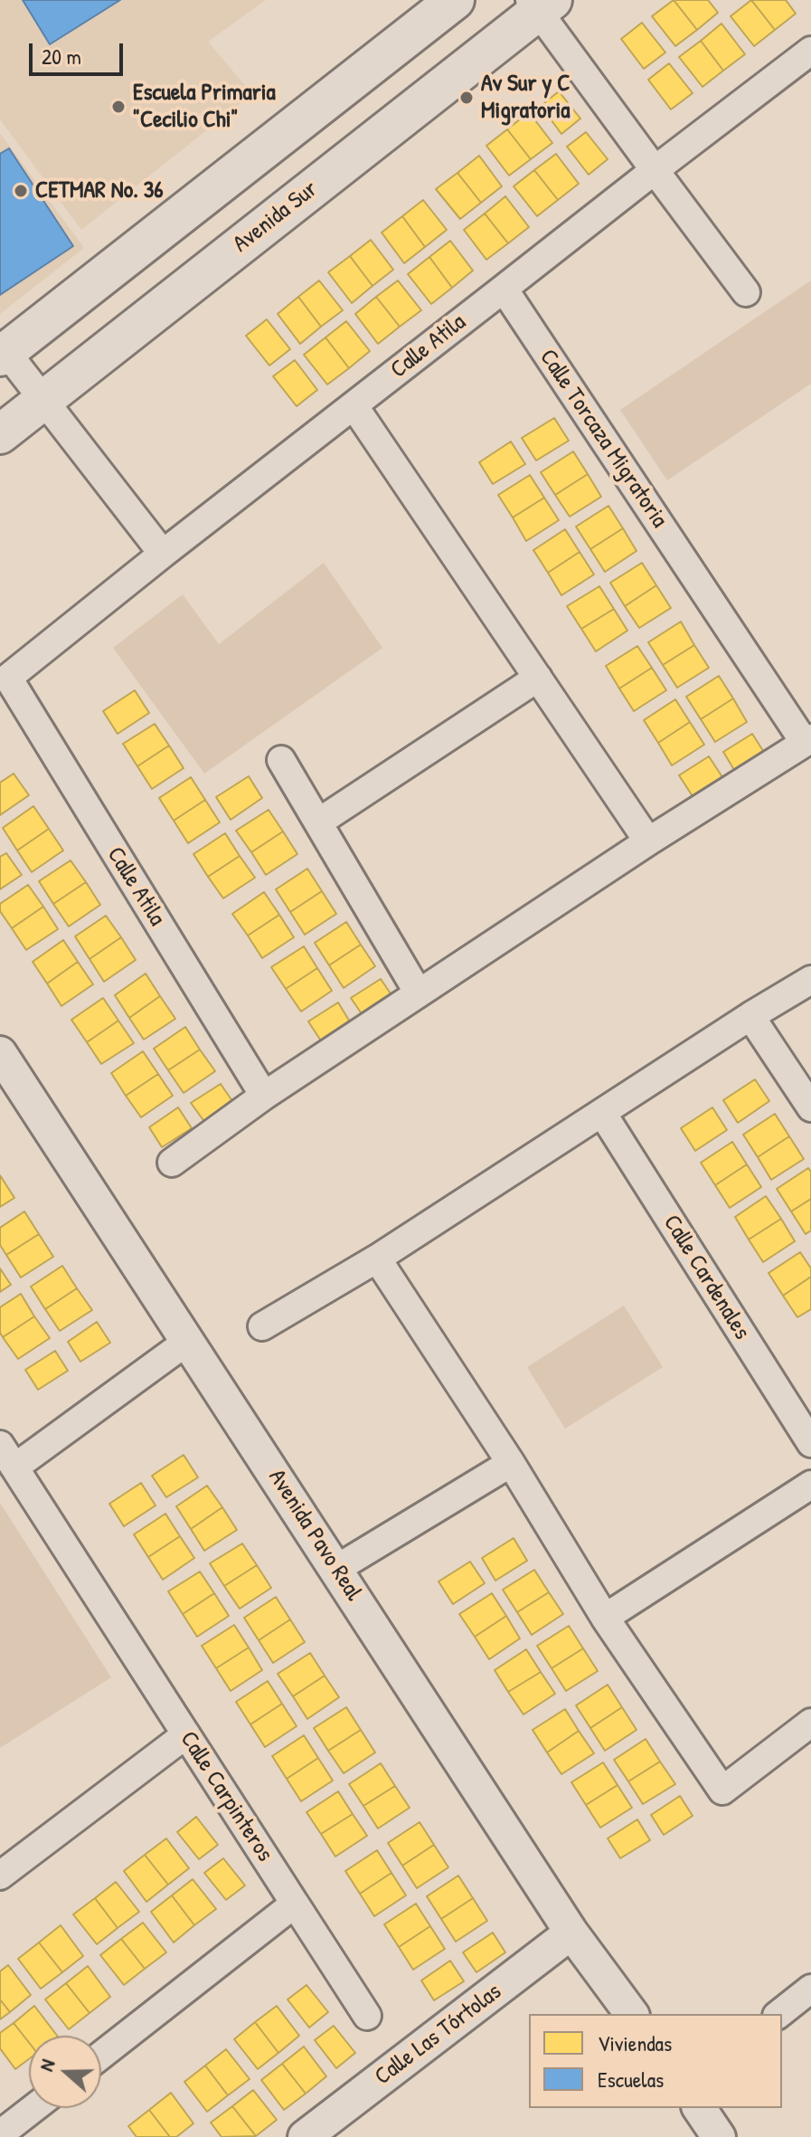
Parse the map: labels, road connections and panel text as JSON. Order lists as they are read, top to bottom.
{
  "streets": {
    "main road": ["Avenida Sur"],
    "street": [
      "Calle Atila",
      "Calle Torcaza Migratoria",
      "Calle Cardenales",
      "Avenida Pavo Real",
      "Calle Carpinteros",
      "Calle Las Tórtolas"
    ]
  },
  "crossings": [
    ["Calle Atila", "Calle Torcaza Migratoria"],
    ["Avenida Pavo Real", "Calle Carpinteros"],
    ["Avenida Pavo Real", "Calle Las Tórtolas"]
  ],
  "places": ["Av Sur y C Migratoria", "Escuela Primaria \"Cecilio Chi\"", "CETMAR No. 36"],
  "legend": ["Viviendas", "Escuelas"],
  "scale_bar": "20 m",
  "north": "left"
}
